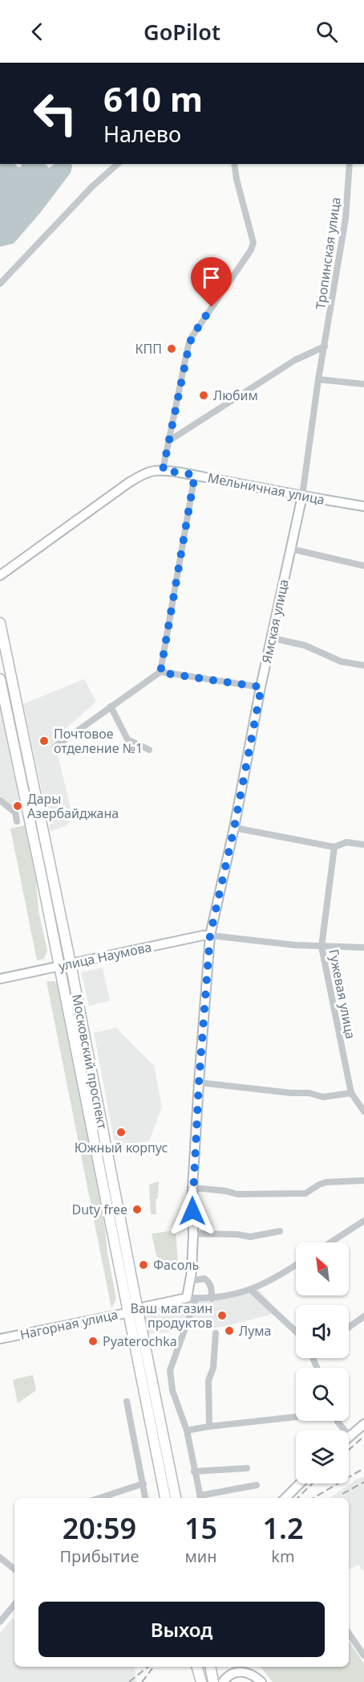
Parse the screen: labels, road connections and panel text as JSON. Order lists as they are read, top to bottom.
{
  "streets": {
    "main road": ["Московский проспект"],
    "street": [
      "Тропинская улица",
      "Мельничная улица",
      "Ямская улица",
      "улица Наумова",
      "Гужевая улица",
      "Нагорная улица"
    ]
  },
  "crossings": [
    ["Тропинская улица", "Ямская улица"],
    ["Мельничная улица", "Ямская улица"],
    ["Ямская улица", "улица Наумова"],
    ["Ямская улица", "Нагорная улица"],
    ["улица Наумова", "Московский проспект"],
    ["Московский проспект", "Нагорная улица"]
  ],
  "places": [
    "КПП",
    "Любим",
    "Почтовое отделение №1",
    "Дары Азербайджана",
    "Южный корпус",
    "Duty free",
    "Фасоль",
    "Ваш магазин продуктов",
    "Лума",
    "Pyaterochka"
  ],
  "north": "top left",
  "page": {
    "header": "GoPilot",
    "turn": ["610 m", "Налево"],
    "eta": [
      "20:59",
      "Прибытие",
      "15",
      "мин",
      "1.2",
      "km"
    ],
    "buttons": "Выход"
  }
}
